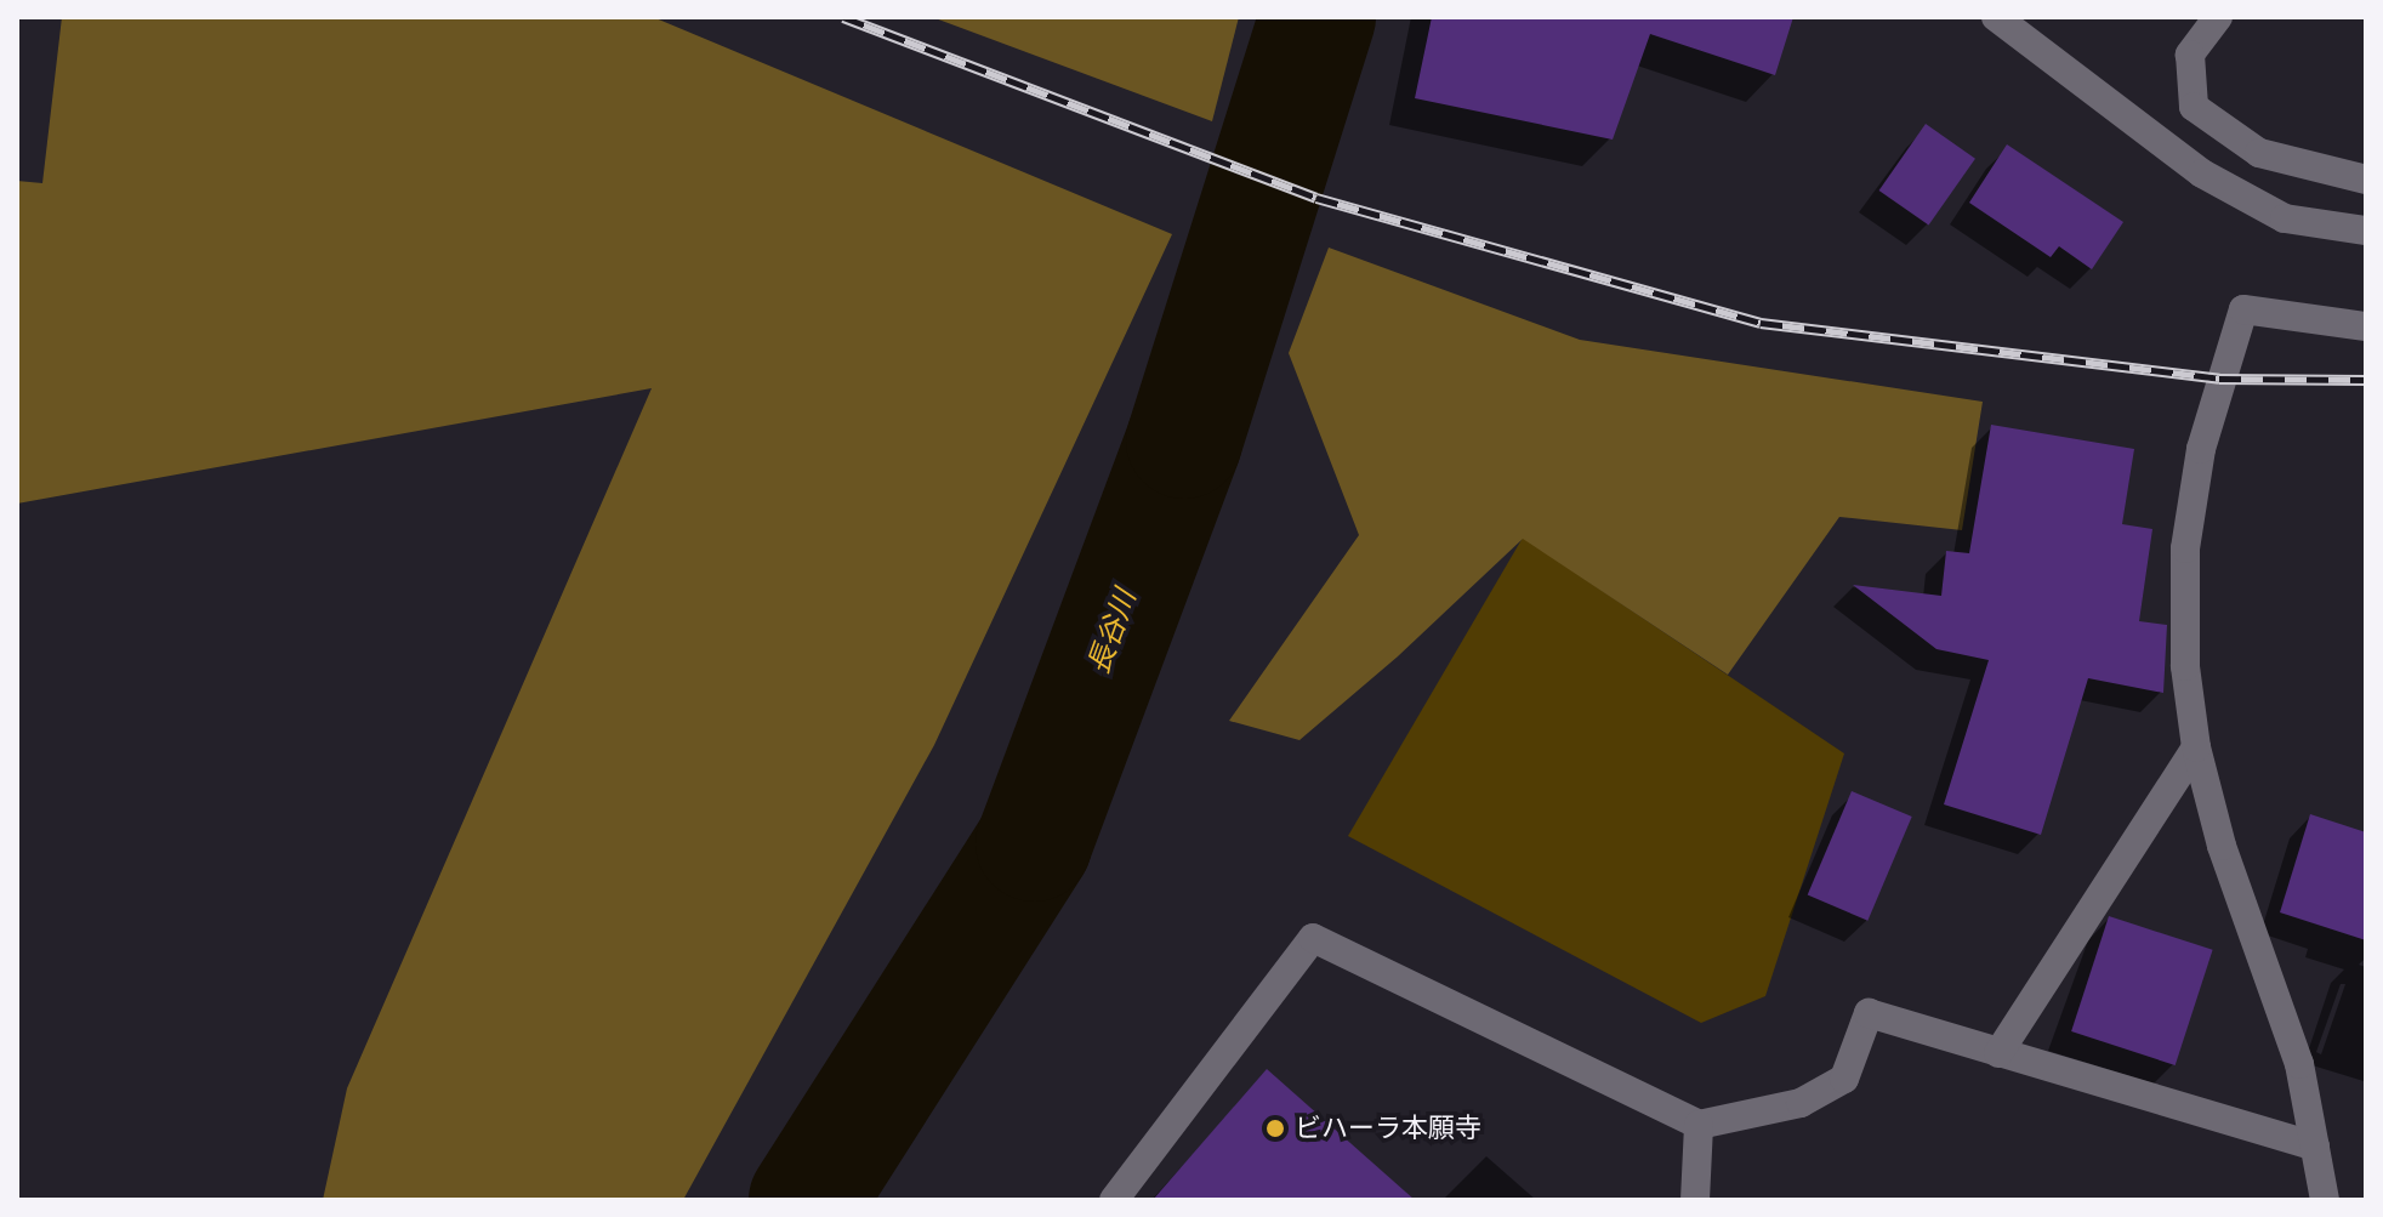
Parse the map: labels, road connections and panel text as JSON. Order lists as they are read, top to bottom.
{
  "water": ["長谷川"],
  "places": ["ビハーラ本願寺"]
}
